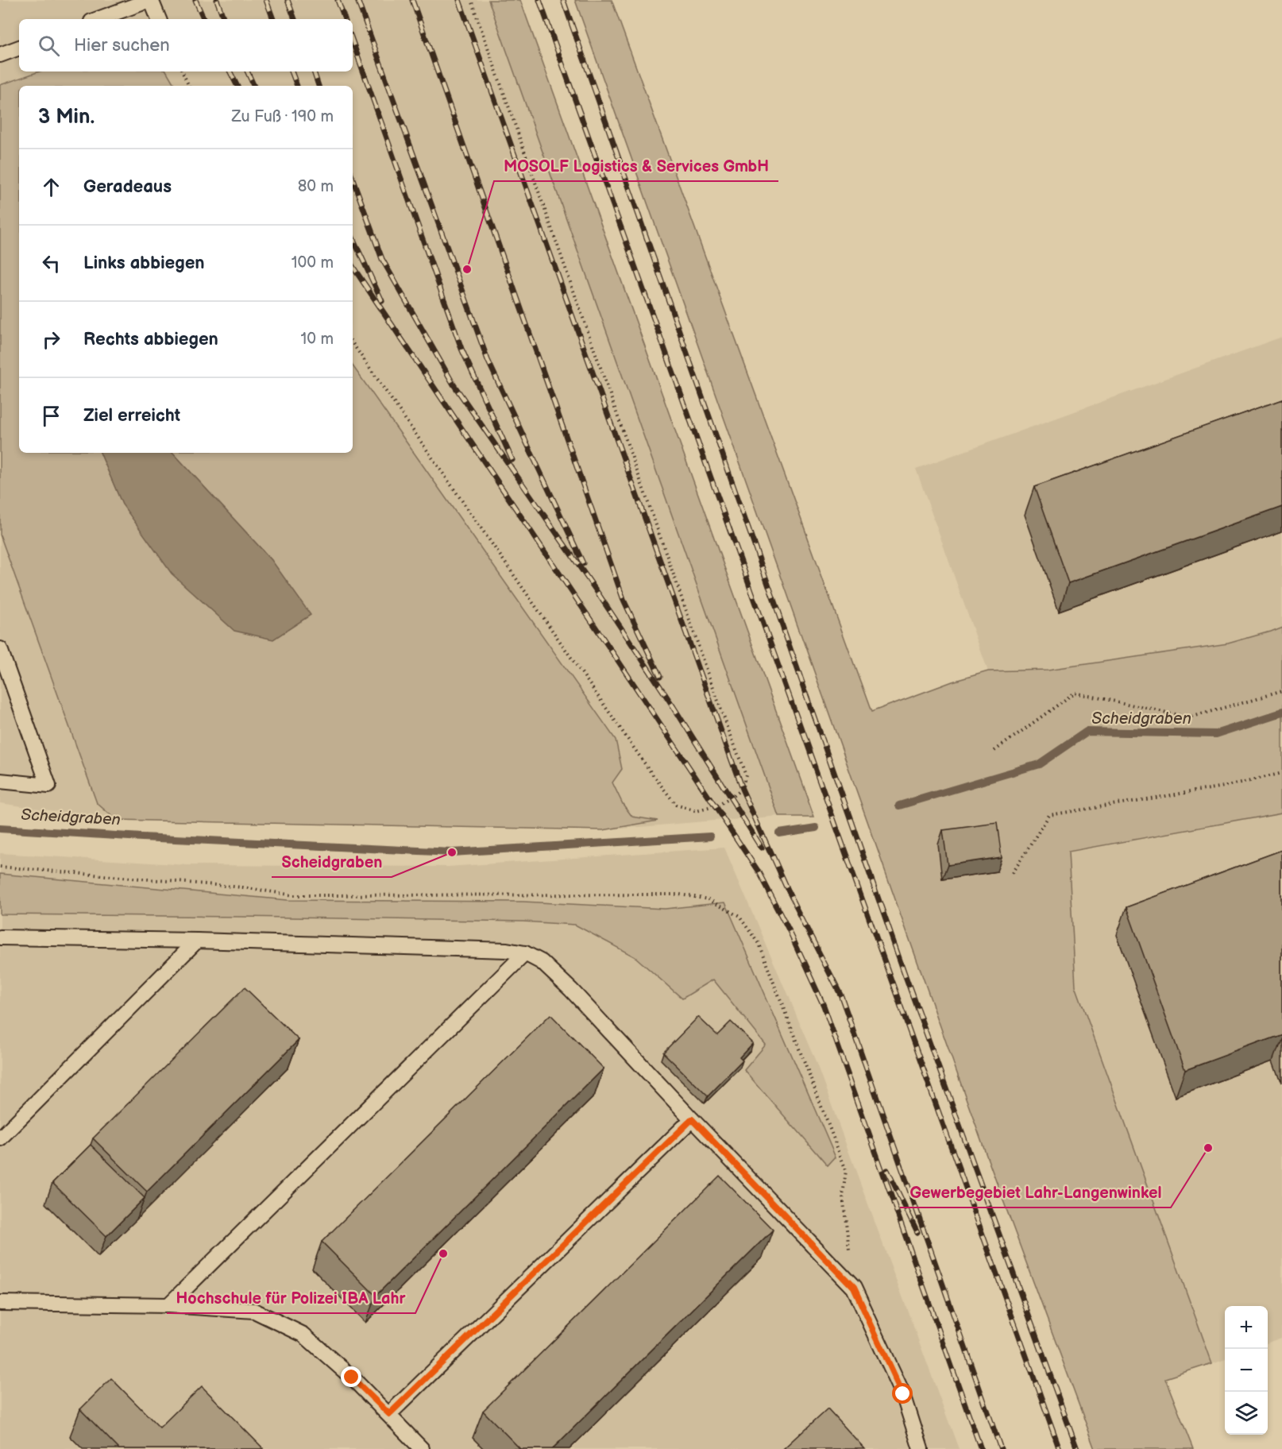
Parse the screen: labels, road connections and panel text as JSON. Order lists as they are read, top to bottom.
{
  "water": ["Scheidgraben"],
  "places": [
    "MOSOLF Logistics & Services GmbH",
    "Scheidgraben",
    "Gewerbegebiet Lahr-Langenwinkel",
    "Hochschule für Polizei IBA Lahr"
  ],
  "page": {
    "search": "Hier suchen",
    "heading": ["3 Min.", "Zu Fuß · 190 m"],
    "list": [
      ["Geradeaus", "80 m"],
      ["Links abbiegen", "100 m"],
      ["Rechts abbiegen", "10 m"],
      "Ziel erreicht"
    ],
    "map_buttons": ["+", "−"]
  }
}
